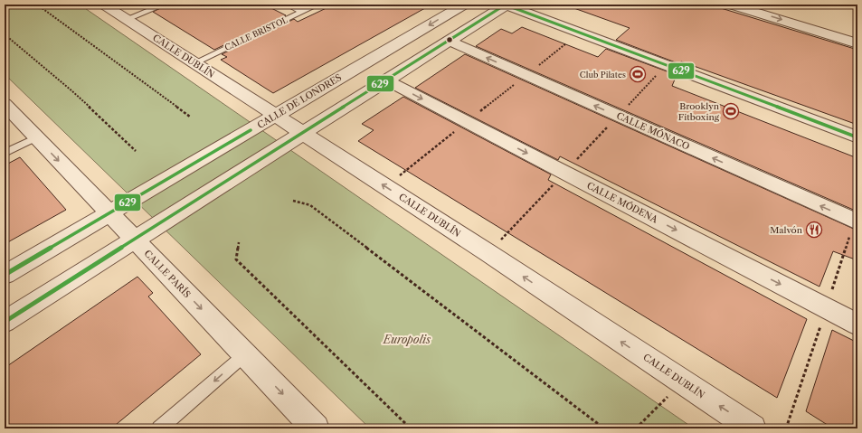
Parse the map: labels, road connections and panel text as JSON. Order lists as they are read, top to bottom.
{
  "streets": {
    "street": [
      "CALLE DUBLÍN",
      "CALLE DE LONDRES",
      "CALLE MÓNACO",
      "CALLE MÓDENA",
      "CALLE PARÍS"
    ],
    "lane": ["CALLE BRISTOL"]
  },
  "crossings": [
    ["CALLE BRISTOL", "CALLE DUBLÍN"],
    ["CALLE DUBLÍN", "CALLE DE LONDRES"],
    ["CALLE DE LONDRES", "CALLE PARÍS"]
  ],
  "one_way": ["CALLE DUBLÍN", "CALLE PARÍS"],
  "parks": ["Europolis"],
  "places": {
    "sports": ["Club Pilates", "Brooklyn Fitboxing"],
    "restaurant": ["Malvón"]
  },
  "lines": ["transit line 629"]
}
